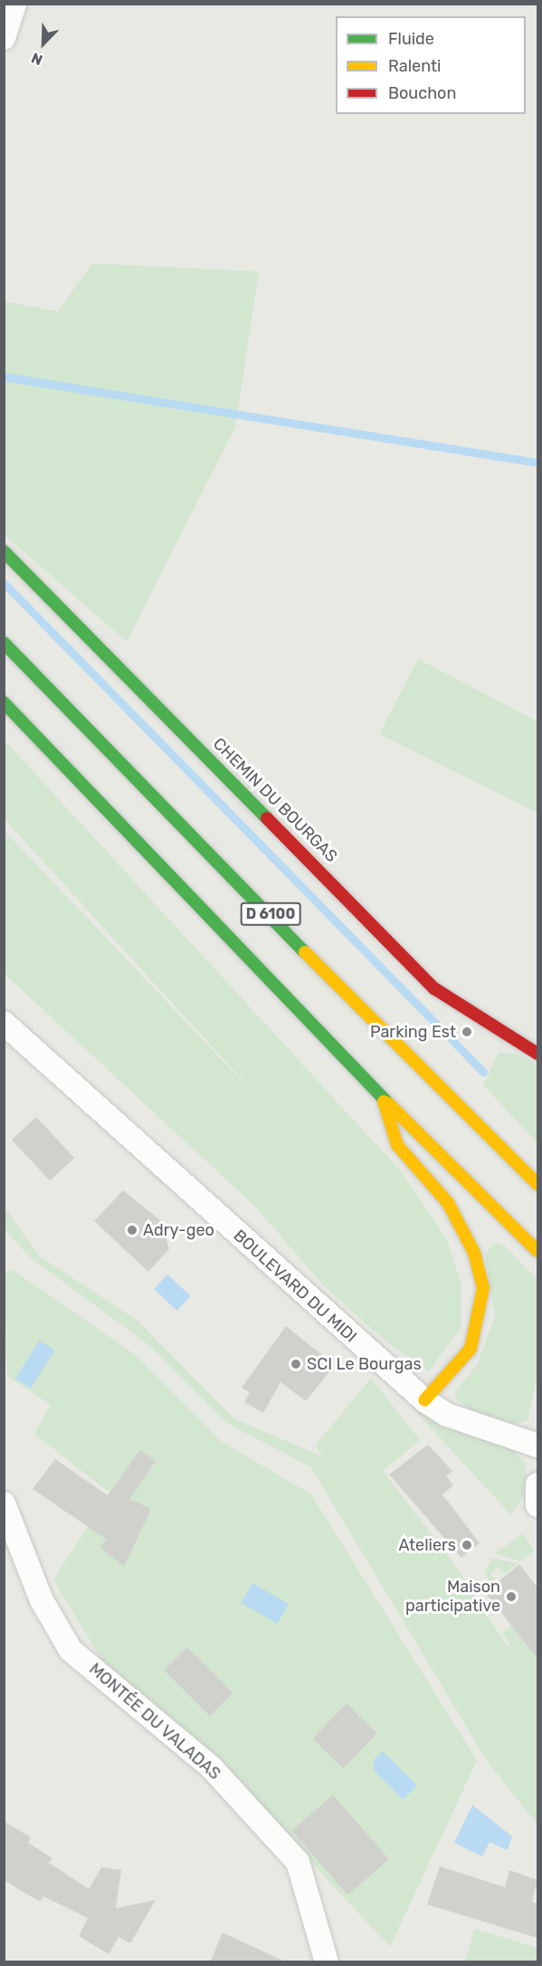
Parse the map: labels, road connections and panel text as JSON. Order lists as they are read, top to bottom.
{
  "streets": {
    "main road": ["CHEMIN DU BOURGAS", "D 6100"],
    "street": ["BOULEVARD DU MIDI", "MONTÉE DU VALADAS"]
  },
  "places": [
    "Parking Est",
    "Adry-geo",
    "SCI Le Bourgas",
    "Ateliers",
    "Maison participative"
  ],
  "legend": ["Fluide", "Ralenti", "Bouchon"],
  "north": "bottom left"
}
